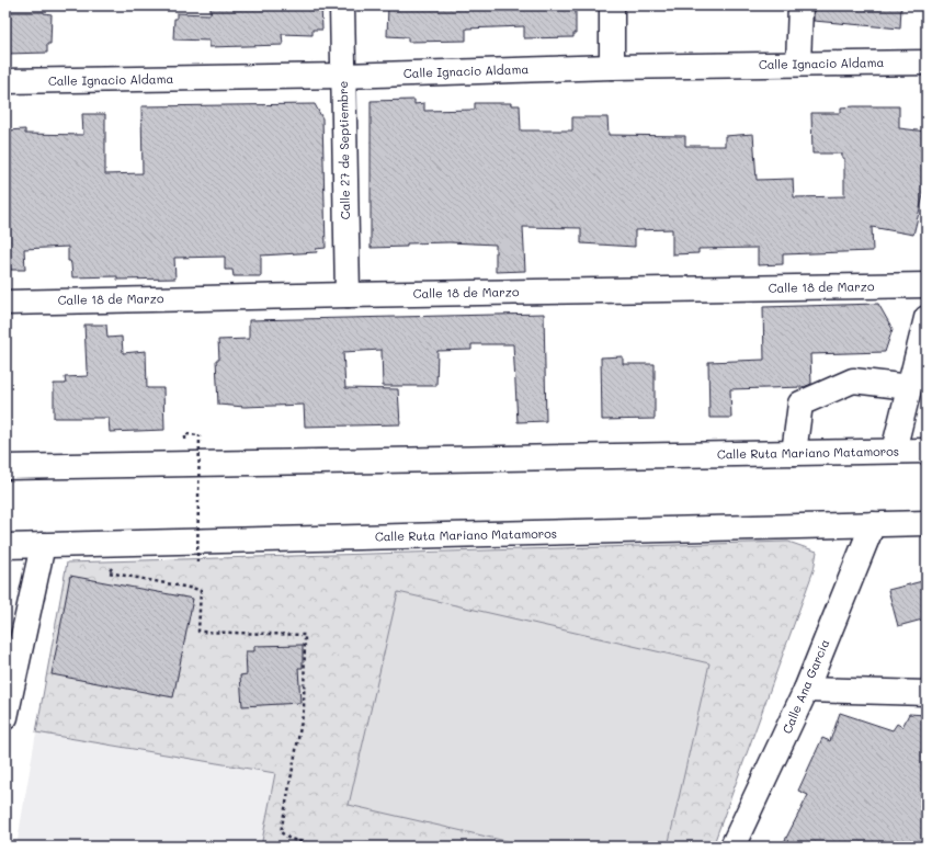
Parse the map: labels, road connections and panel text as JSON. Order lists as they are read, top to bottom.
{
  "streets": {
    "street": [
      "Calle Ignacio Aldama",
      "Calle 27 de Septiembre",
      "Calle 18 de Marzo",
      "Calle Ruta Mariano Matamoros",
      "Calle Ana García"
    ]
  },
  "crossings": [
    ["Calle Ignacio Aldama", "Calle 27 de Septiembre"],
    ["Calle 27 de Septiembre", "Calle 18 de Marzo"],
    ["Calle Ruta Mariano Matamoros", "Calle Ana García"]
  ]
}
